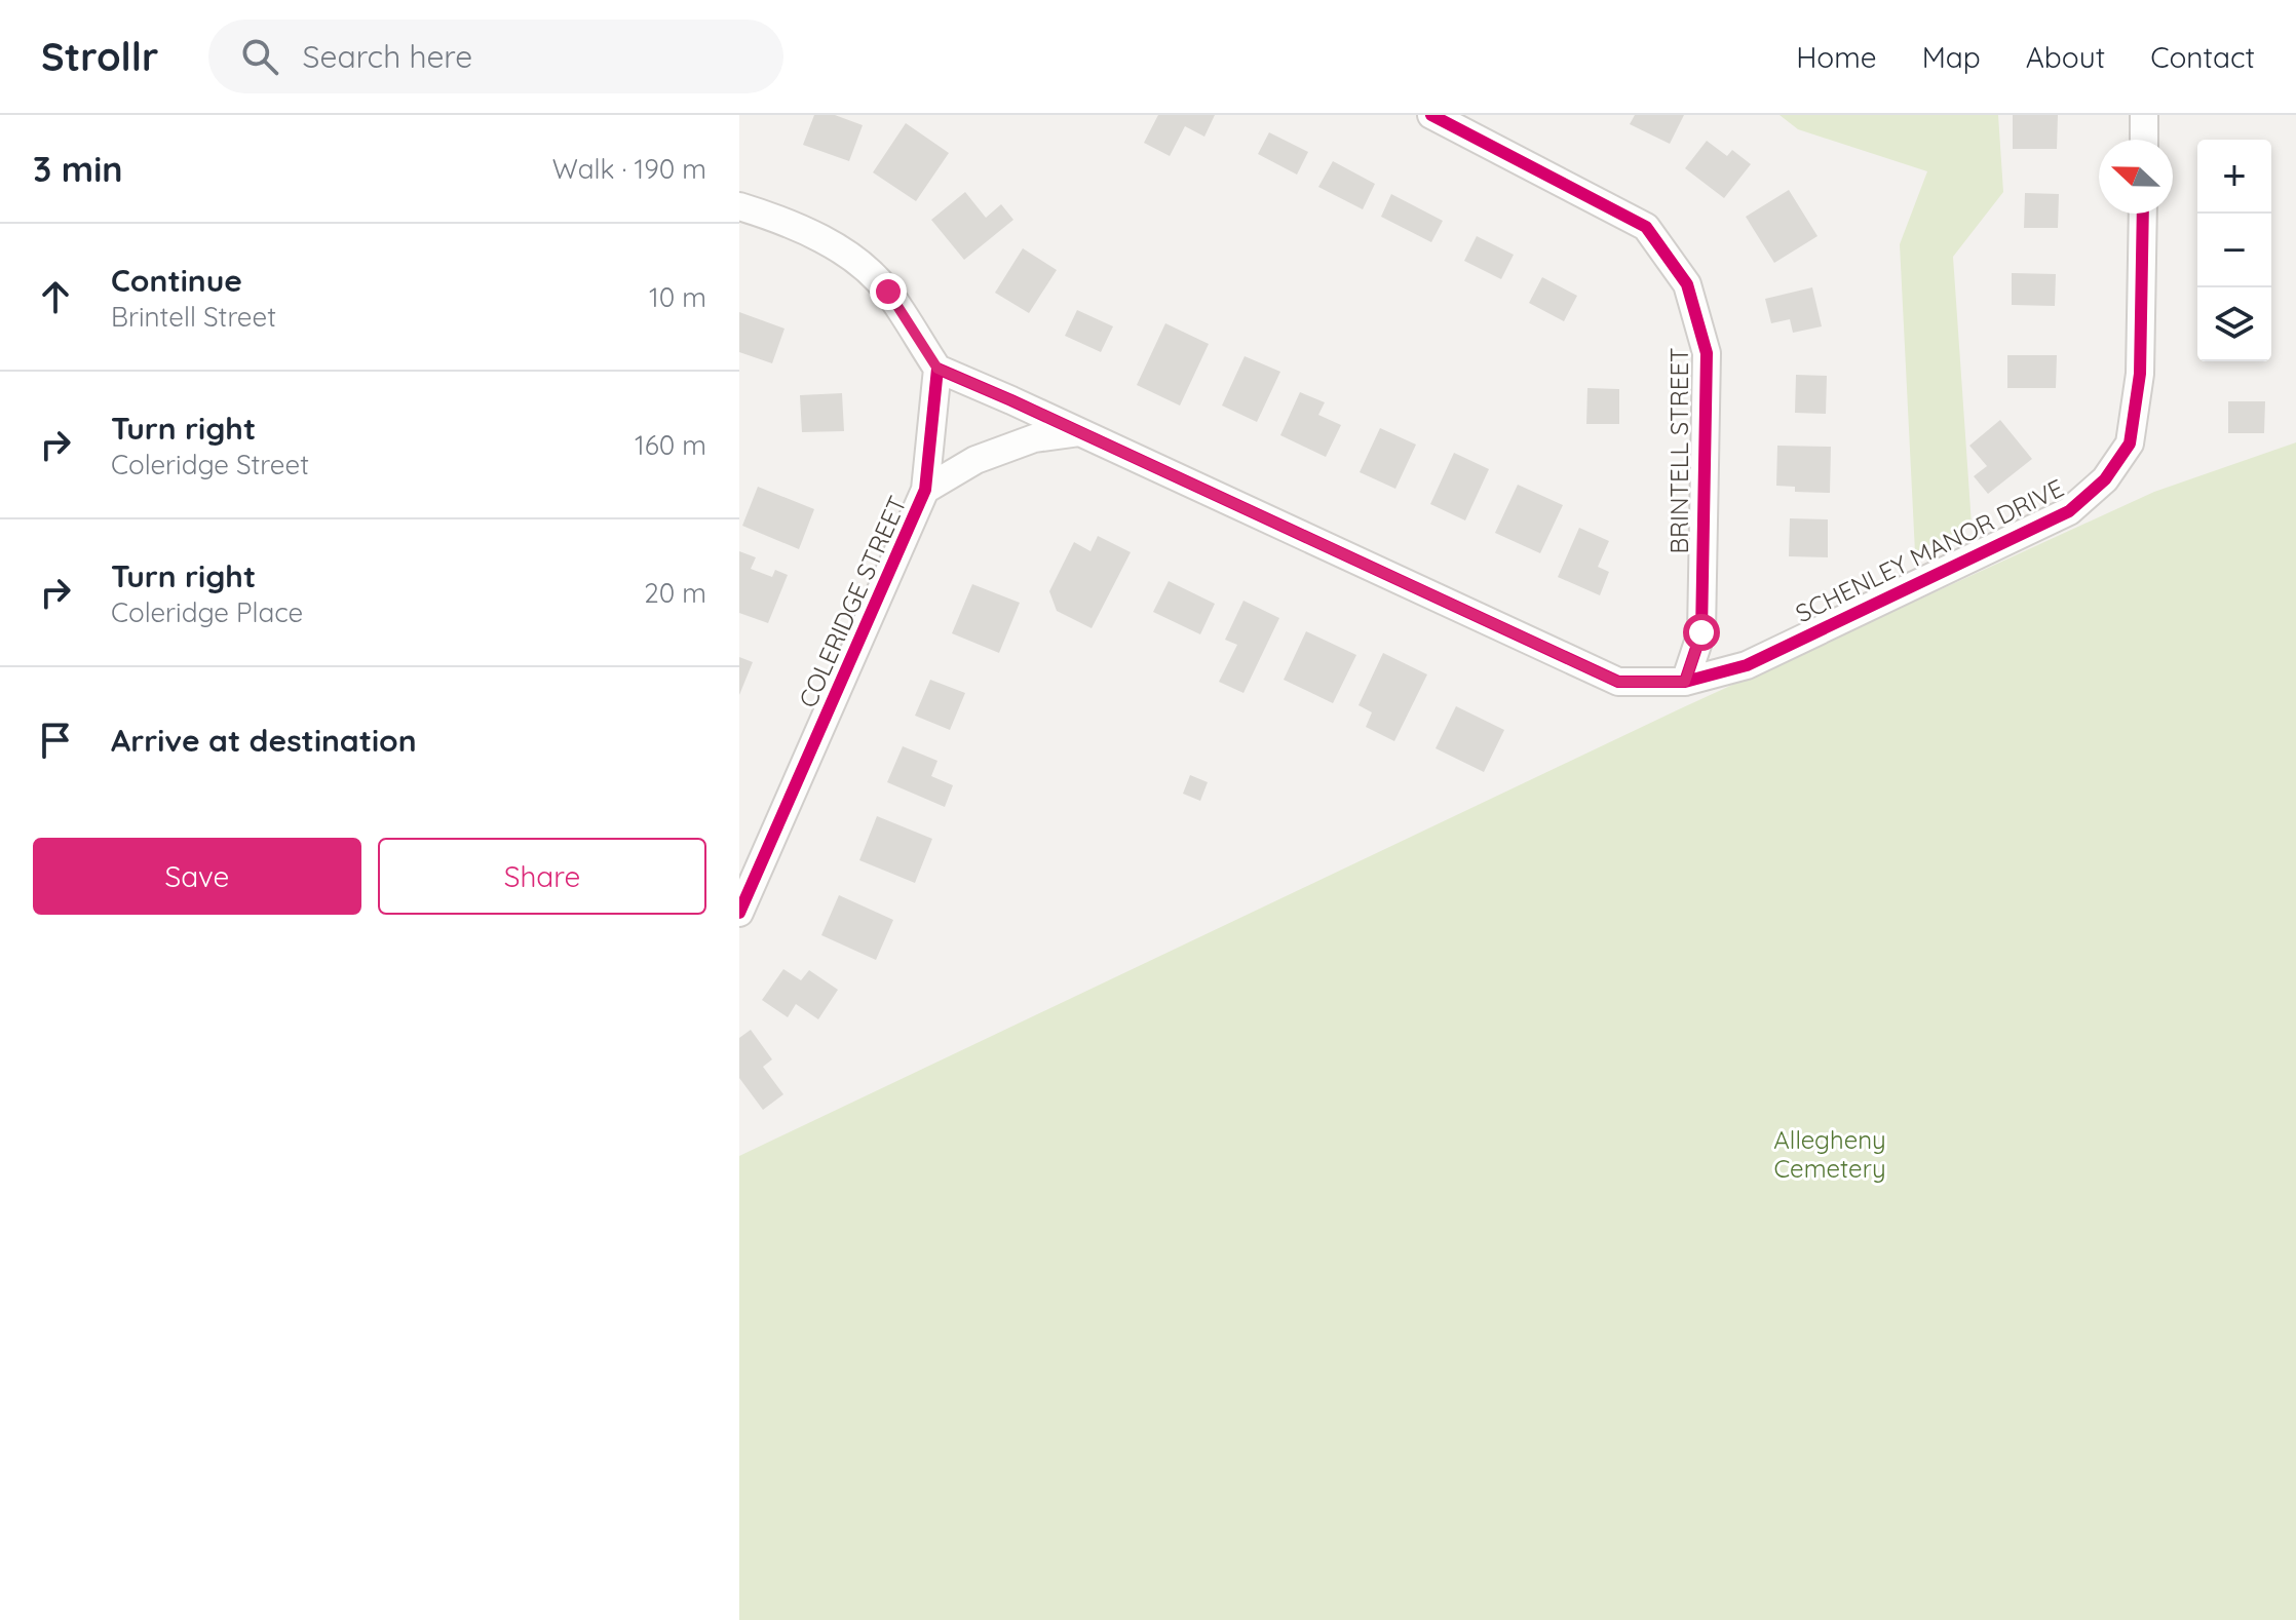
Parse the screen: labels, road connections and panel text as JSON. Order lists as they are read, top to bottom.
{
  "streets": {
    "street": ["BRINTELL STREET", "SCHENLEY MANOR DRIVE", "COLERIDGE STREET"]
  },
  "crossings": [
    ["BRINTELL STREET", "SCHENLEY MANOR DRIVE"]
  ],
  "parks": ["Allegheny Cemetery"],
  "north": "left",
  "page": {
    "header": "Strollr",
    "search": "Search here",
    "nav": [
      "Home",
      "Map",
      "About",
      "Contact"
    ],
    "heading": ["3 min", "Walk · 190 m"],
    "map_buttons": ["+", "−"],
    "list": [
      ["Continue", "Brintell Street", "10 m"],
      ["Turn right", "Coleridge Street", "160 m"],
      ["Turn right", "Coleridge Place", "20 m"],
      "Arrive at destination"
    ],
    "buttons": ["Save", "Share"]
  }
}
